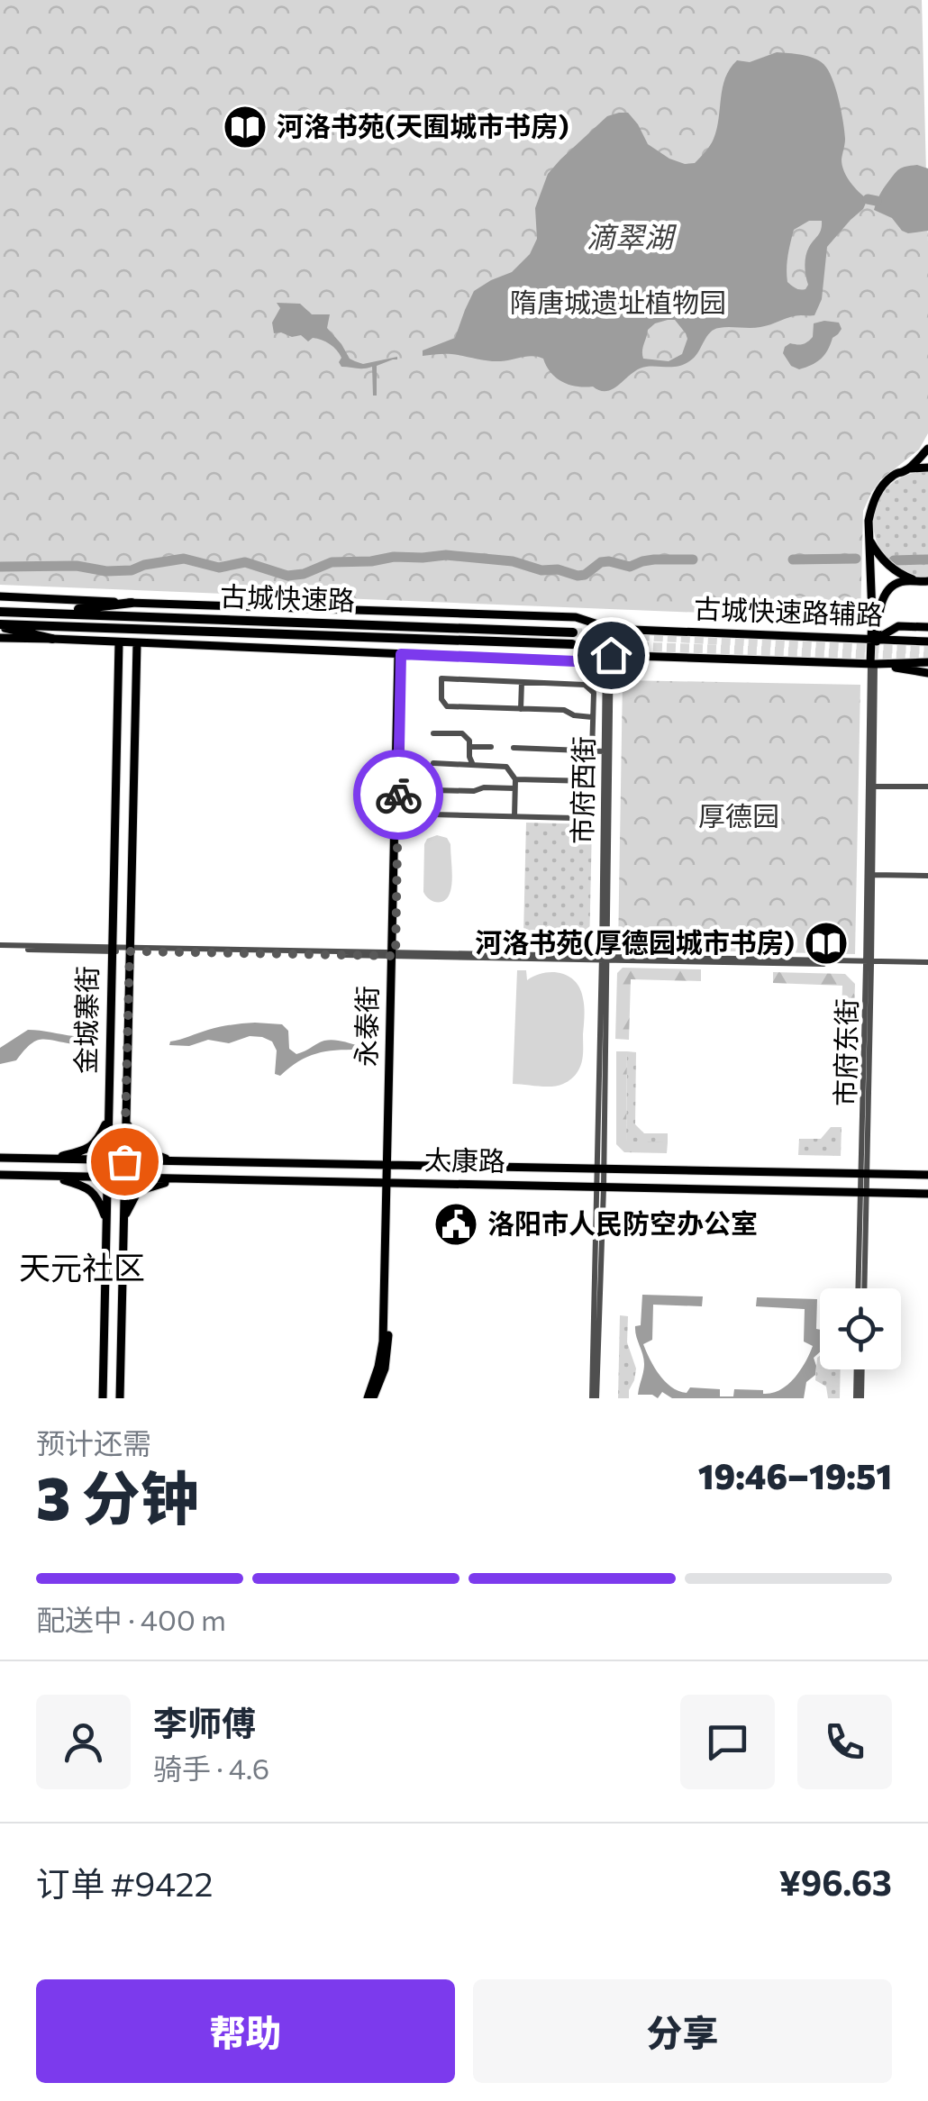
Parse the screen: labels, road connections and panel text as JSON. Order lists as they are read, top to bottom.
{
  "streets": {
    "highway": ["古城快速路"],
    "main road": [
      "古城快速路辅路",
      "金城寨街",
      "永泰街",
      "市府东街",
      "太康路"
    ],
    "street": ["市府西街"]
  },
  "crossings": [
    ["古城快速路辅路", "市府西街"],
    ["古城快速路辅路", "金城寨街"],
    ["古城快速路辅路", "永泰街"],
    ["古城快速路辅路", "市府东街"],
    ["市府西街", "太康路"],
    ["金城寨街", "太康路"],
    ["永泰街", "太康路"],
    ["市府东街", "太康路"]
  ],
  "districts": ["天元社区"],
  "water": ["滴翠湖"],
  "parks": ["隋唐城遗址植物园", "厚德园"],
  "places": {
    "library": ["河洛书苑(天囿城市书房)", "河洛书苑(厚德园城市书房)"],
    "public building": ["洛阳市人民防空办公室"]
  },
  "page": {
    "heading": ["3 分钟", "预计还需", "19:46–19:51"],
    "panel": [
      "李师傅",
      "骑手 · 4.6",
      "订单 #9422",
      "¥96.63"
    ],
    "bar": "配送中 · 400 m",
    "buttons": ["帮助", "分享"]
  }
}
